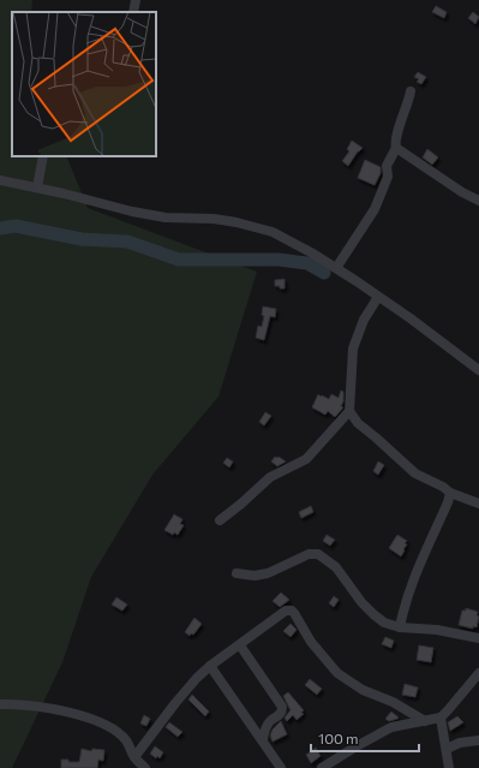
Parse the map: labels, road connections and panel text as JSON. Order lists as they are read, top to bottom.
{
  "scale_bar": "100 m"
}
